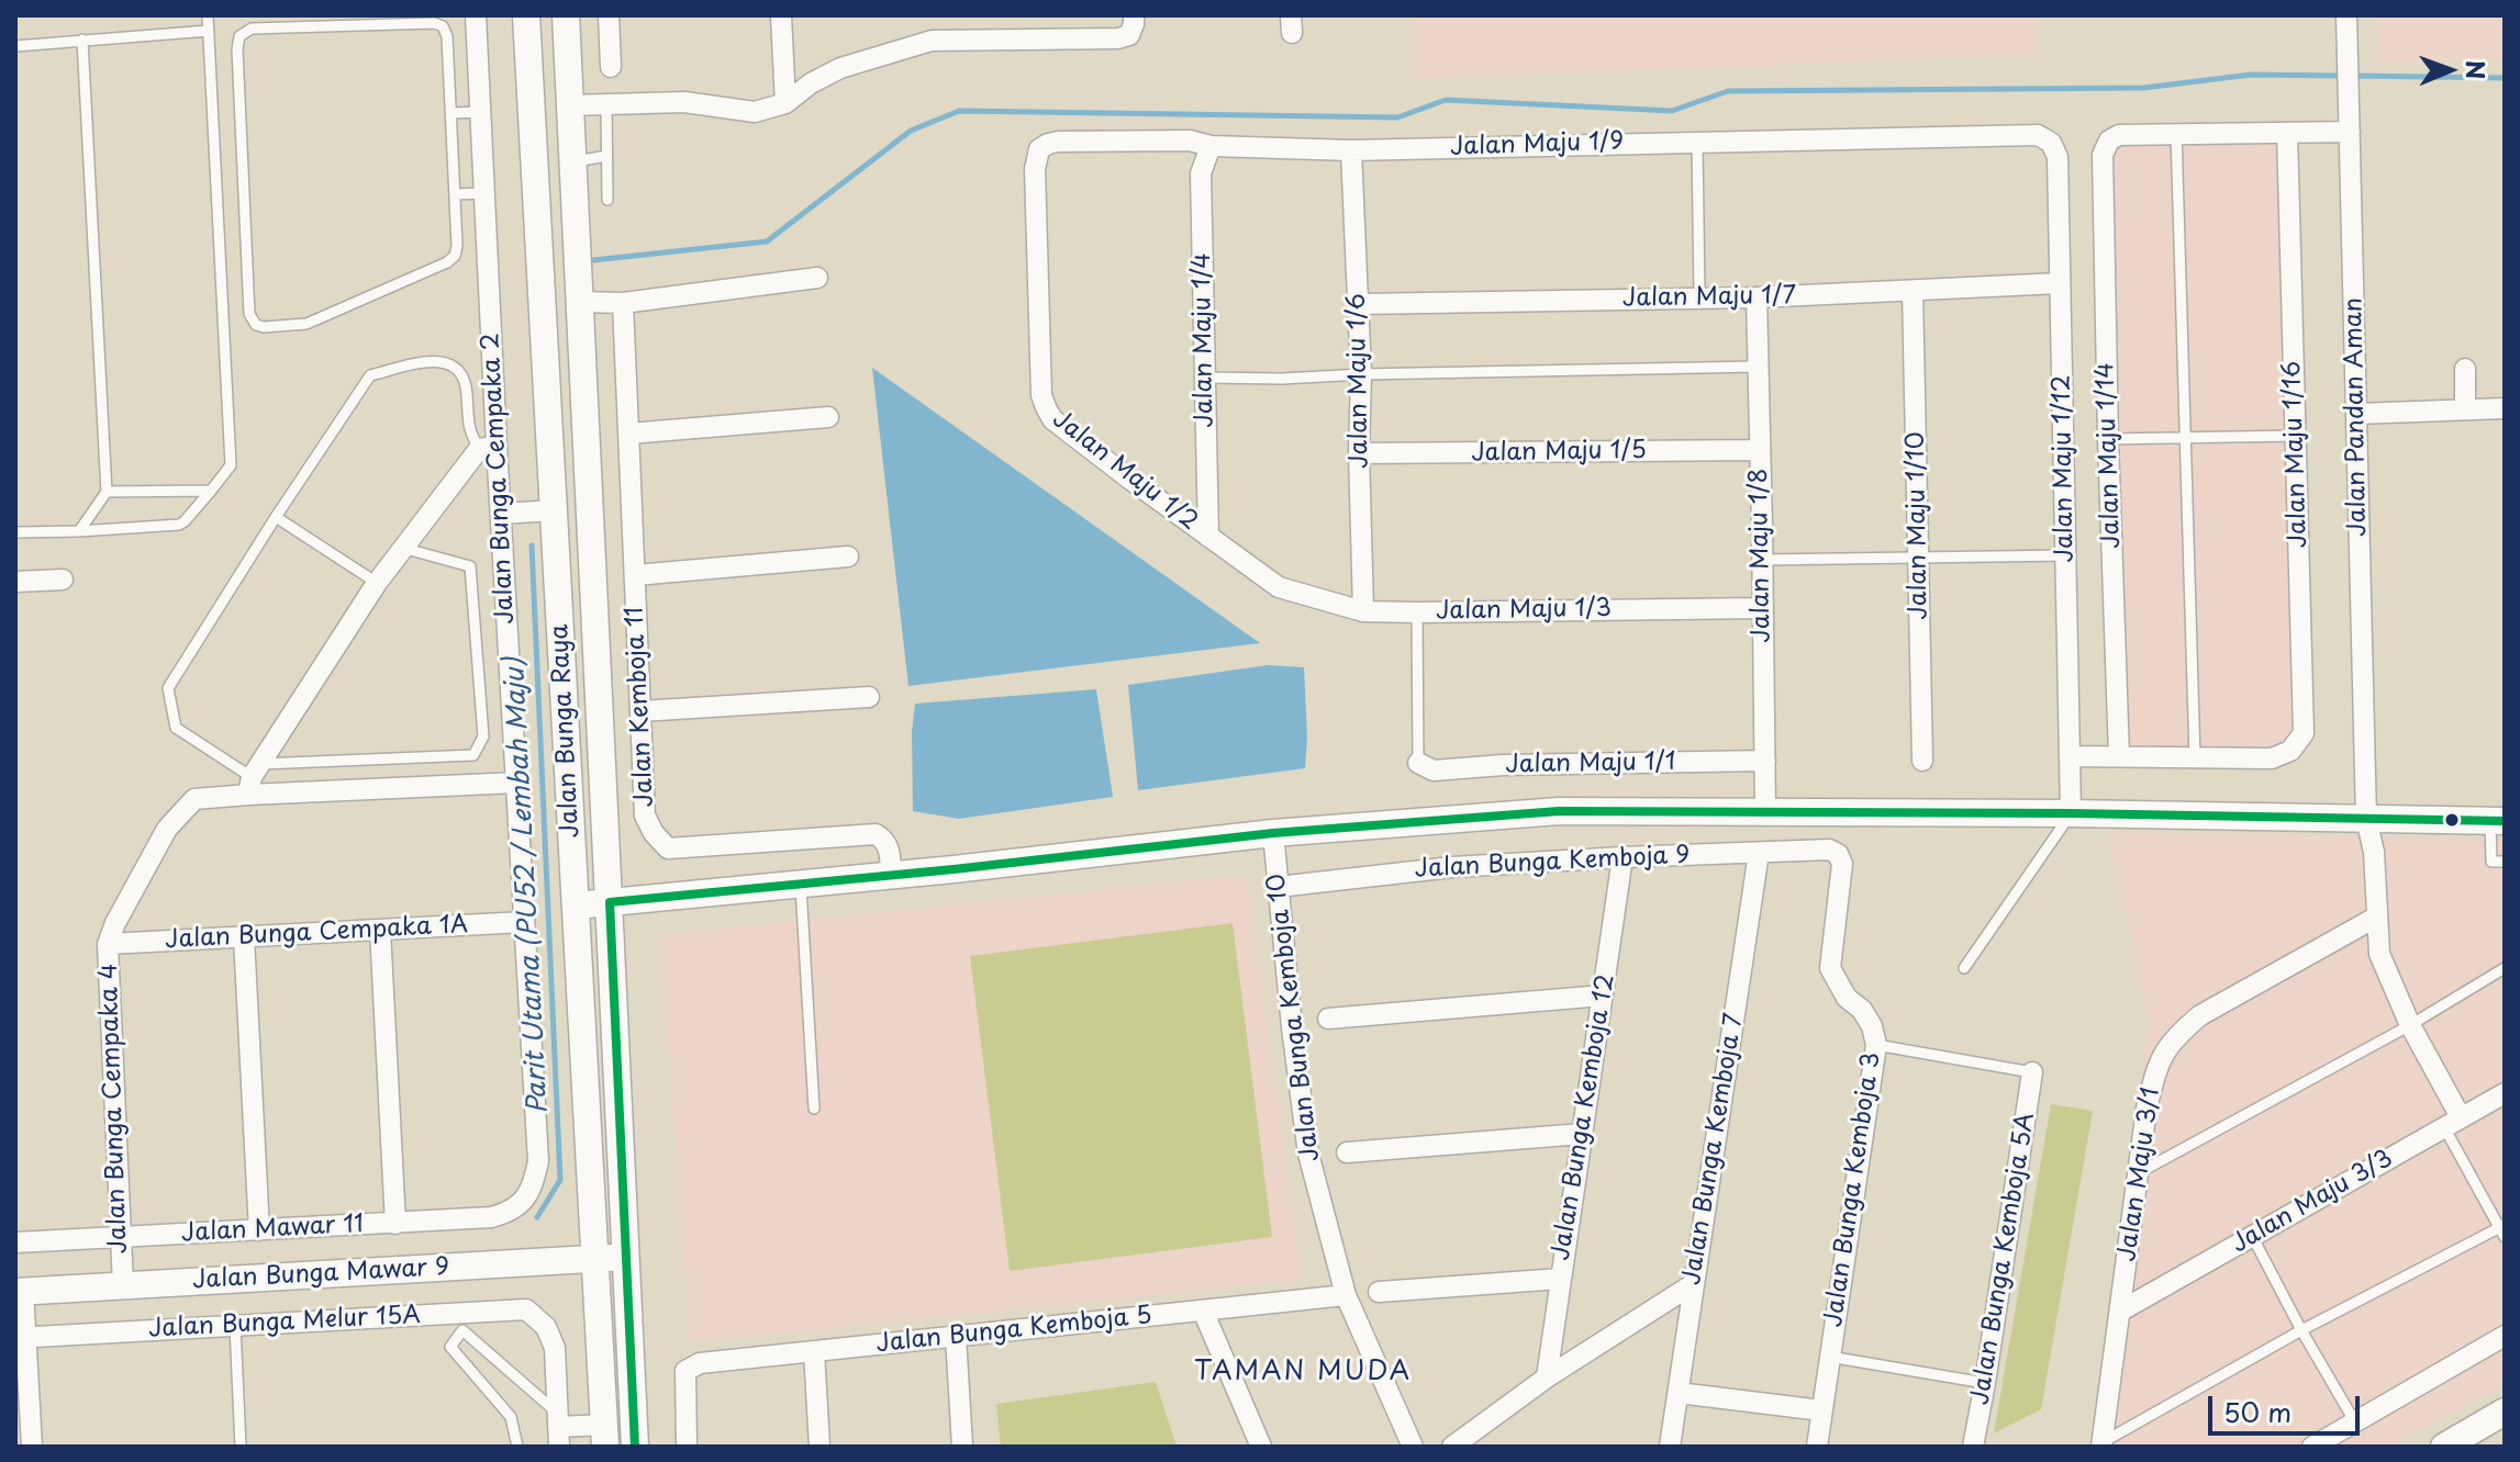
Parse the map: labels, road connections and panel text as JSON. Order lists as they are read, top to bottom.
{
  "streets": {
    "street": [
      "Jalan Maju 1/9",
      "Jalan Maju 1/7",
      "Jalan Maju 1/4",
      "Jalan Maju 1/6",
      "Jalan Pandan Aman",
      "Jalan Maju 1/5",
      "Jalan Maju 1/16",
      "Jalan Maju 1/14",
      "Jalan Maju 1/12",
      "Jalan Maju 1/2",
      "Jalan Bunga Cempaka 2",
      "Jalan Maju 1/10",
      "Jalan Maju 1/8",
      "Jalan Maju 1/3",
      "Jalan Kemboja 11",
      "Jalan Bunga Raya",
      "Jalan Maju 1/1",
      "Jalan Bunga Kemboja 9",
      "Jalan Bunga Cempaka 1A",
      "Jalan Bunga Kemboja 10",
      "Jalan Bunga Cempaka 4",
      "Jalan Bunga Kemboja 12",
      "Jalan Bunga Kemboja 7",
      "Jalan Maju 3/1",
      "Jalan Bunga Kemboja 3",
      "Jalan Maju 3/3",
      "Jalan Mawar 11",
      "Jalan Bunga Kemboja 5A",
      "Jalan Bunga Mawar 9",
      "Jalan Bunga Melur 15A",
      "Jalan Bunga Kemboja 5"
    ]
  },
  "crossings": [
    ["Jalan Maju 1/9", "Jalan Maju 1/4"],
    ["Jalan Maju 1/9", "Jalan Maju 1/6"],
    ["Jalan Maju 1/9", "Jalan Maju 1/12"],
    ["Jalan Maju 1/9", "Jalan Maju 1/2"],
    ["Jalan Maju 1/7", "Jalan Maju 1/6"],
    ["Jalan Maju 1/7", "Jalan Maju 1/12"],
    ["Jalan Maju 1/7", "Jalan Maju 1/10"],
    ["Jalan Maju 1/7", "Jalan Maju 1/8"],
    ["Jalan Maju 1/4", "Jalan Maju 1/2"],
    ["Jalan Maju 1/6", "Jalan Maju 1/5"],
    ["Jalan Maju 1/6", "Jalan Maju 1/3"],
    ["Jalan Pandan Aman", "Jalan Maju 3/1"],
    ["Jalan Pandan Aman", "Jalan Maju 3/3"],
    ["Jalan Maju 1/5", "Jalan Maju 1/8"],
    ["Jalan Maju 1/2", "Jalan Maju 1/3"],
    ["Jalan Bunga Cempaka 2", "Jalan Bunga Cempaka 1A"],
    ["Jalan Bunga Cempaka 2", "Jalan Mawar 11"],
    ["Jalan Maju 1/8", "Jalan Maju 1/3"],
    ["Jalan Maju 1/8", "Jalan Maju 1/1"],
    ["Jalan Bunga Raya", "Jalan Bunga Mawar 9"],
    ["Jalan Bunga Kemboja 9", "Jalan Bunga Kemboja 10"],
    ["Jalan Bunga Kemboja 9", "Jalan Bunga Kemboja 12"],
    ["Jalan Bunga Kemboja 9", "Jalan Bunga Kemboja 7"],
    ["Jalan Bunga Kemboja 9", "Jalan Bunga Kemboja 3"],
    ["Jalan Bunga Cempaka 1A", "Jalan Bunga Cempaka 4"],
    ["Jalan Bunga Kemboja 10", "Jalan Bunga Kemboja 5"],
    ["Jalan Bunga Cempaka 4", "Jalan Mawar 11"],
    ["Jalan Bunga Cempaka 4", "Jalan Bunga Mawar 9"],
    ["Jalan Maju 3/1", "Jalan Maju 3/3"]
  ],
  "districts": ["TAMAN MUDA"],
  "water": ["Parit Utama (PU52 / Lembah Maju)"],
  "scale_bar": "50 m",
  "north": "right"
}
